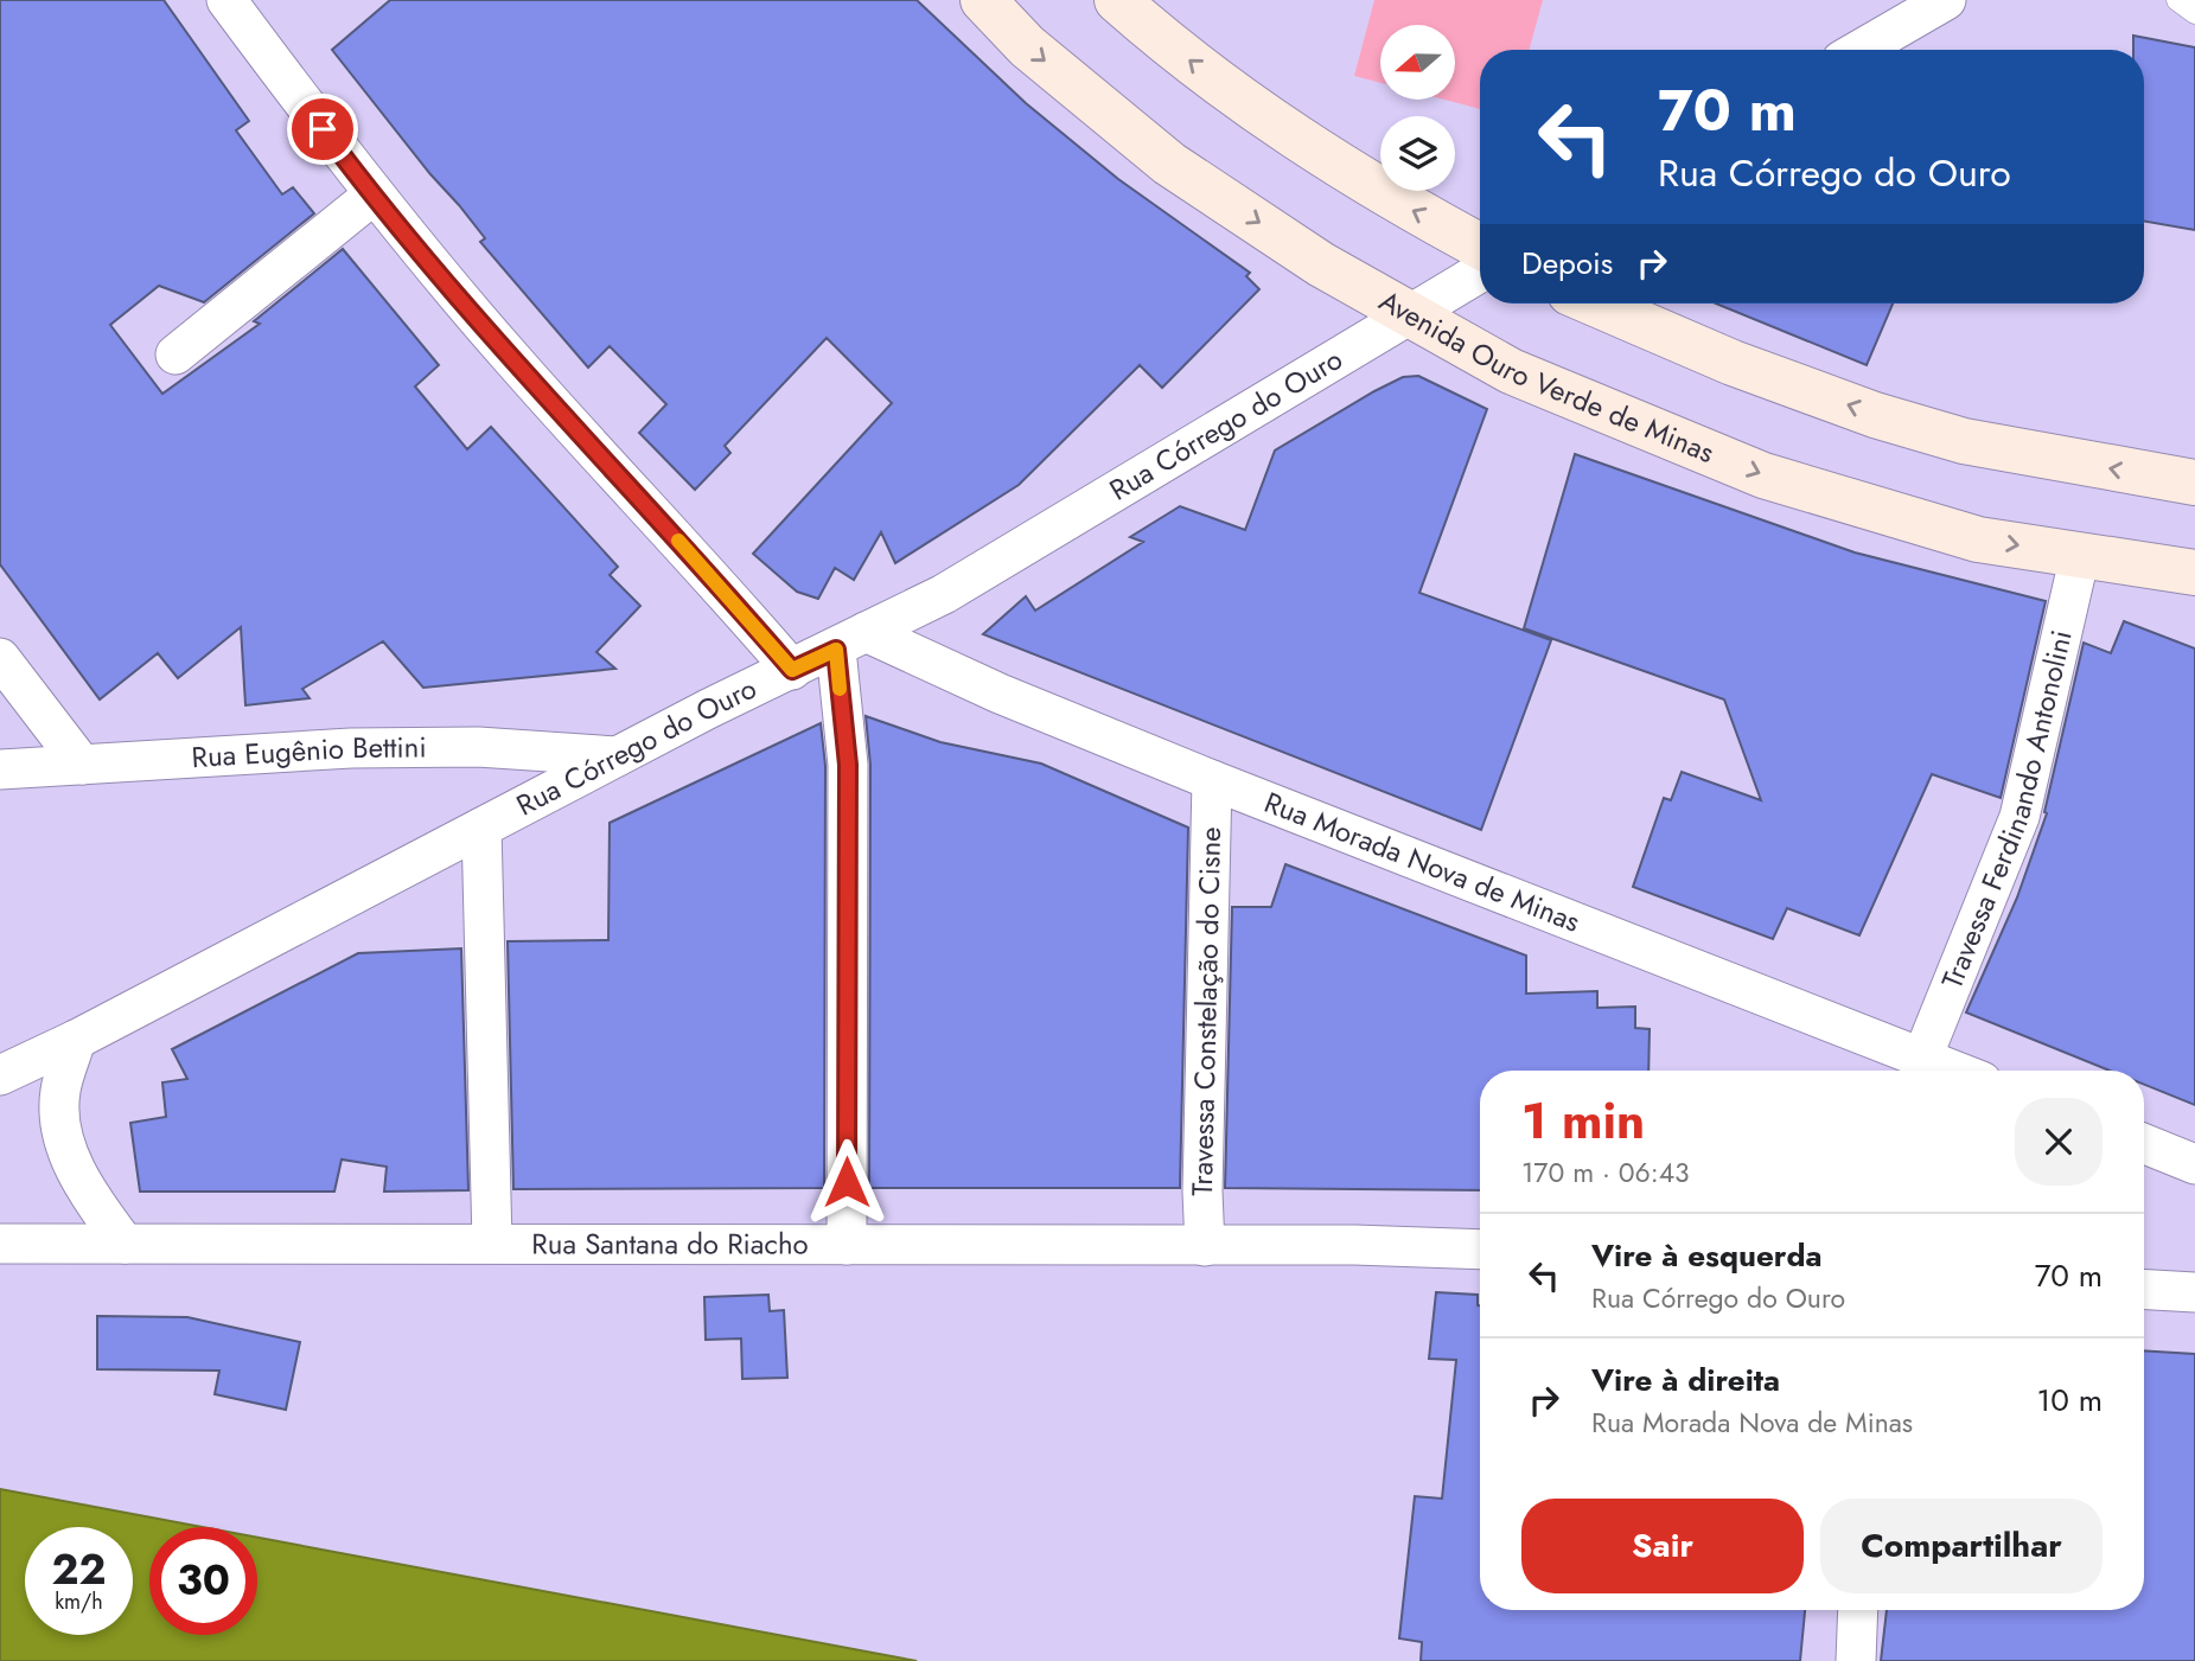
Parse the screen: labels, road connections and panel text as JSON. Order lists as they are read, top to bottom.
{
  "streets": {
    "street": [
      "Avenida Ouro Verde de Minas",
      "Rua Córrego do Ouro",
      "Rua Eugênio Bettini",
      "Travessa Ferdinando Antonolini",
      "Rua Morada Nova de Minas",
      "Travessa Constelação do Cisne",
      "Rua Santana do Riacho"
    ]
  },
  "crossings": [
    ["Avenida Ouro Verde de Minas", "Rua Córrego do Ouro"],
    ["Avenida Ouro Verde de Minas", "Travessa Ferdinando Antonolini"],
    ["Rua Córrego do Ouro", "Rua Eugênio Bettini"],
    ["Rua Córrego do Ouro", "Rua Morada Nova de Minas"],
    ["Travessa Ferdinando Antonolini", "Rua Morada Nova de Minas"],
    ["Rua Morada Nova de Minas", "Travessa Constelação do Cisne"],
    ["Travessa Constelação do Cisne", "Rua Santana do Riacho"]
  ],
  "north": "left",
  "page": {
    "turn": ["70 m", "Rua Córrego do Ouro"],
    "then": "Depois",
    "heading": ["1 min", "170 m · 06:43"],
    "list": [
      {
        "name": "Vire à esquerda",
        "note": "Rua Córrego do Ouro",
        "value": "70 m"
      },
      {
        "name": "Vire à direita",
        "note": "Rua Morada Nova de Minas",
        "value": "10 m"
      }
    ],
    "buttons": ["Sair", "Compartilhar"],
    "speed": "22 km/h",
    "limit": "30"
  }
}
